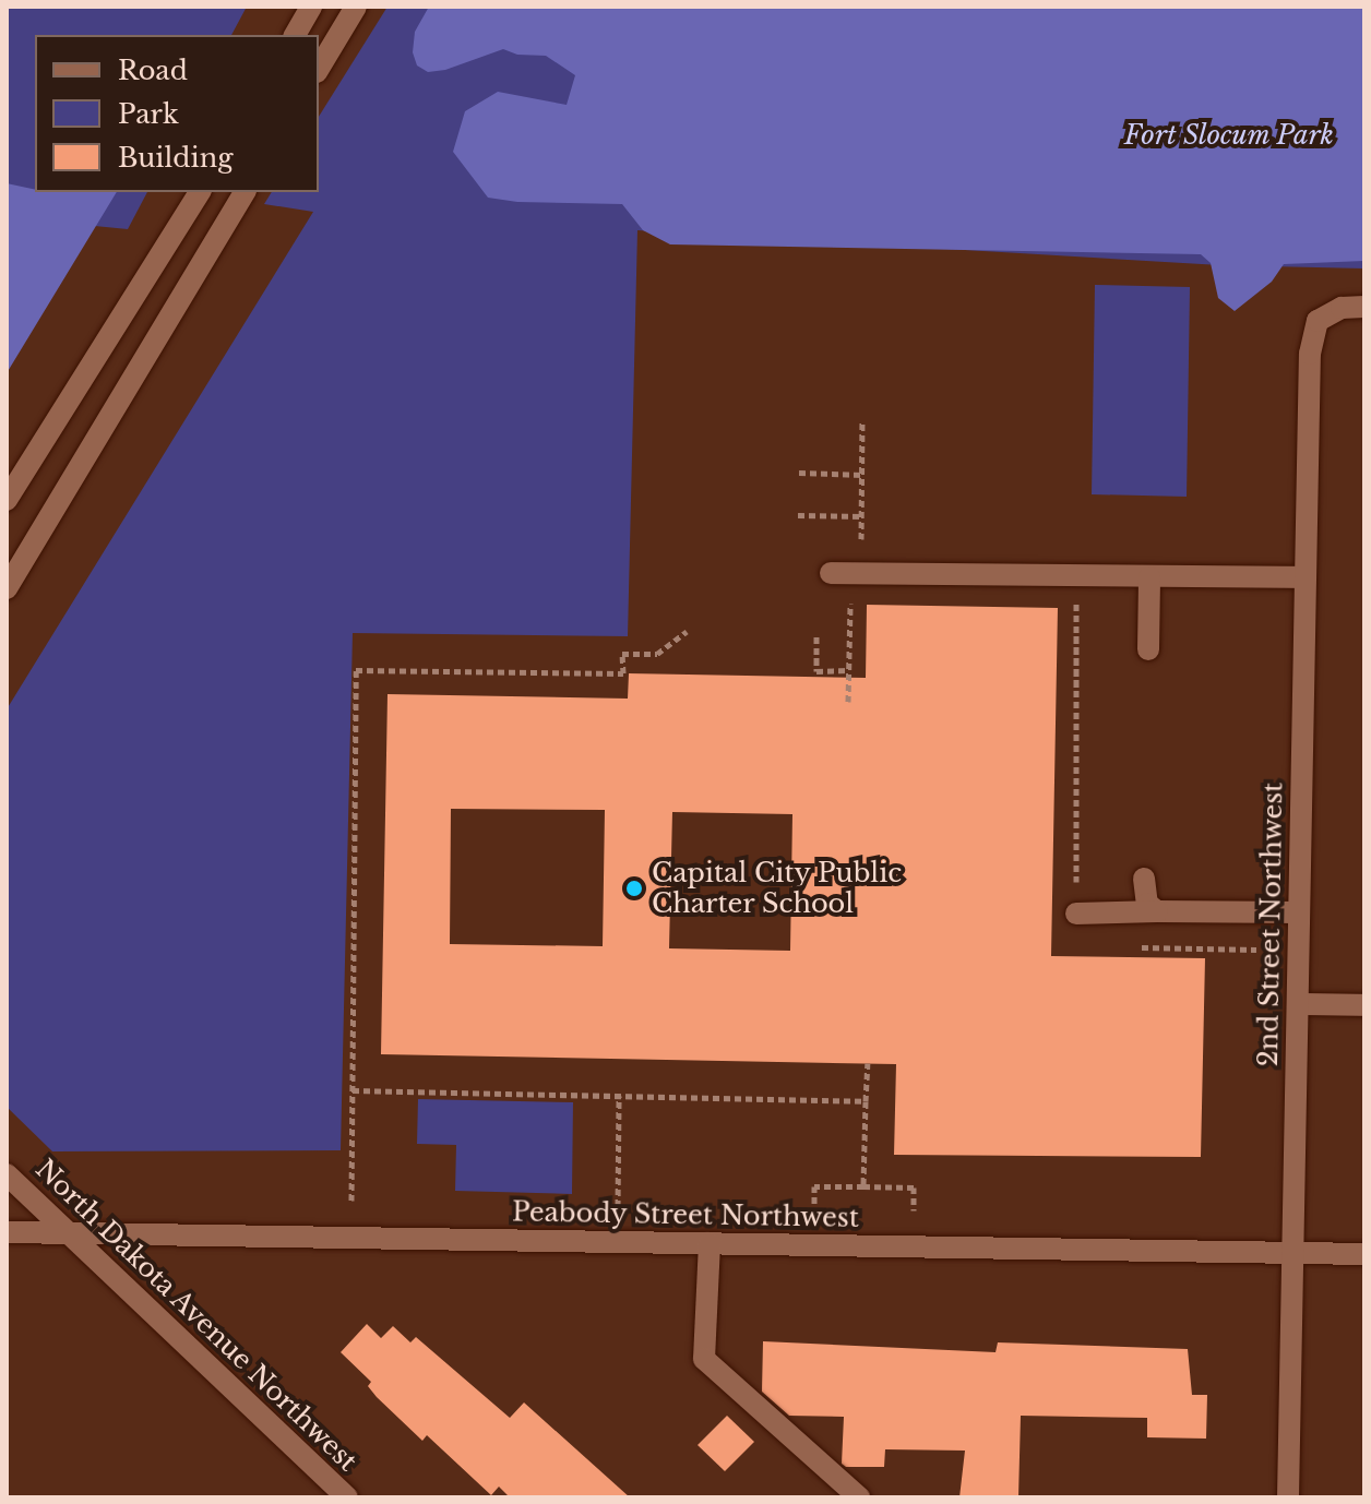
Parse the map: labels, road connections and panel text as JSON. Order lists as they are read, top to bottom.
{
  "streets": {
    "street": ["2nd Street Northwest", "Peabody Street Northwest", "North Dakota Avenue Northwest"]
  },
  "crossings": [
    ["2nd Street Northwest", "Peabody Street Northwest"],
    ["Peabody Street Northwest", "North Dakota Avenue Northwest"]
  ],
  "parks": ["Fort Slocum Park"],
  "places": ["Capital City Public Charter School"],
  "legend": ["Road", "Park", "Building"]
}
